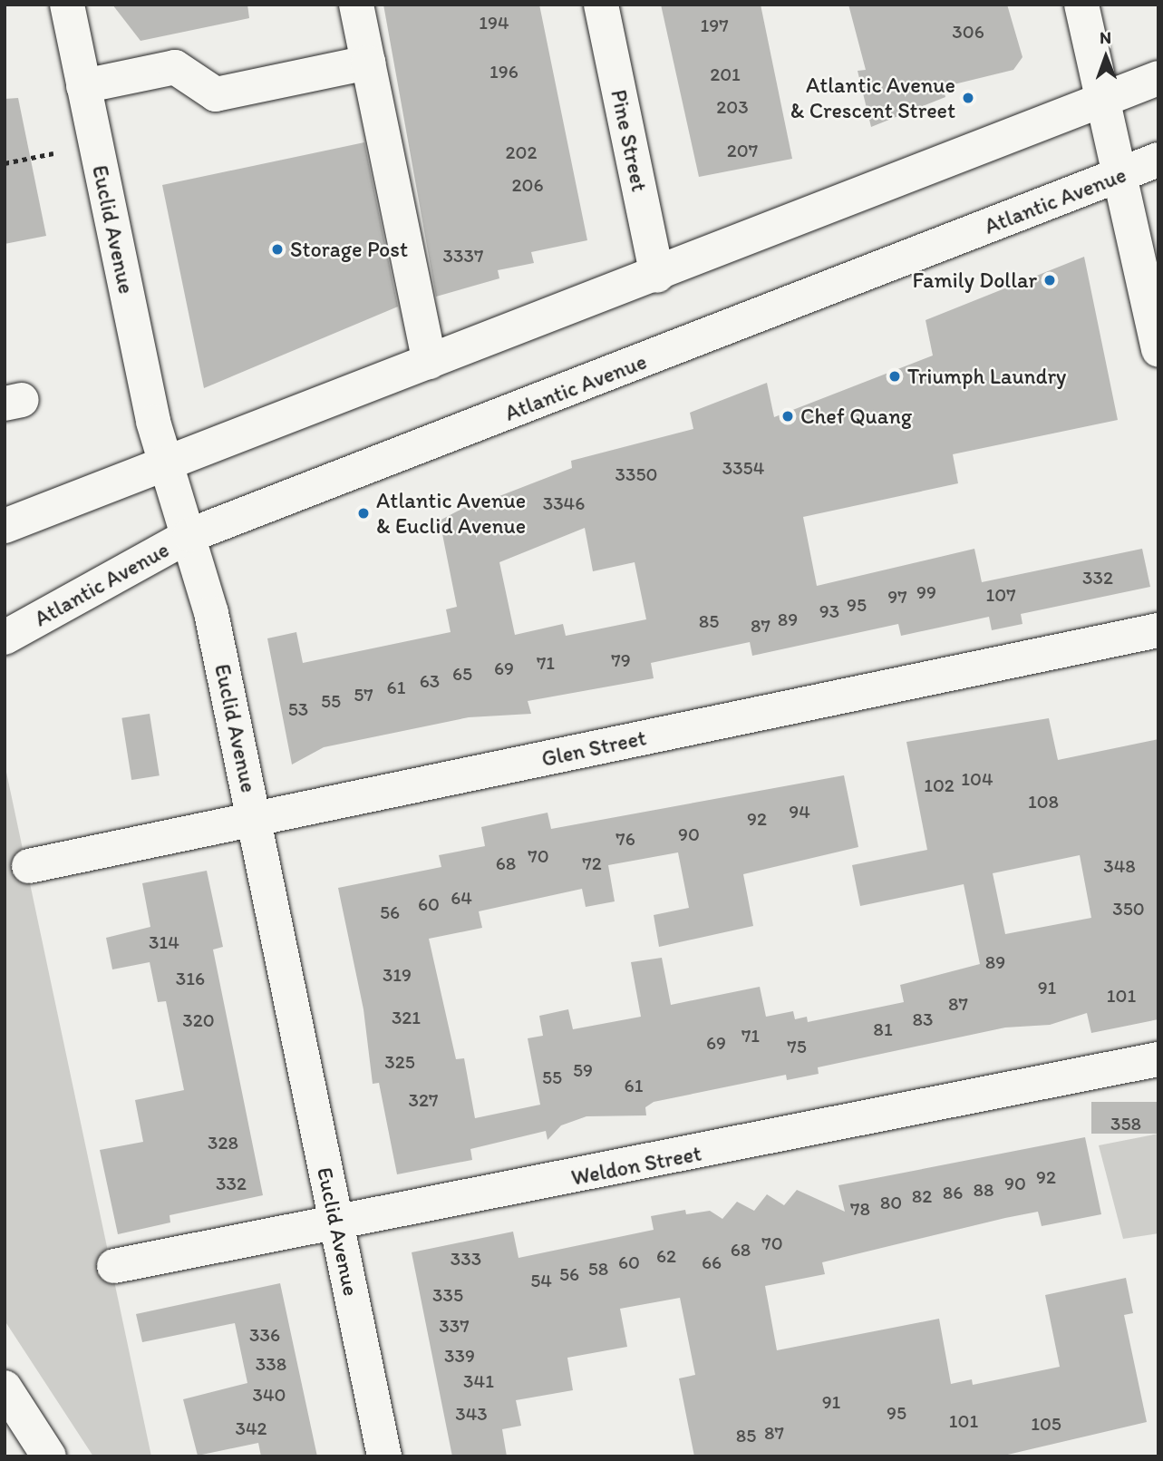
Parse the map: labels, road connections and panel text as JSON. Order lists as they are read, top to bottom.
{
  "streets": {
    "street": [
      "Pine Street",
      "Atlantic Avenue",
      "Euclid Avenue",
      "Glen Street",
      "Weldon Street"
    ]
  },
  "crossings": [
    ["Atlantic Avenue", "Euclid Avenue"],
    ["Euclid Avenue", "Glen Street"],
    ["Euclid Avenue", "Weldon Street"]
  ],
  "places": [
    "Atlantic Avenue & Crescent Street",
    "Storage Post",
    "Family Dollar",
    "Triumph Laundry",
    "Chef Quang",
    "Atlantic Avenue & Euclid Avenue"
  ],
  "house_numbers": [
    "194",
    "197",
    "306",
    "196",
    "201",
    "203",
    "207",
    "202",
    "206",
    "3337",
    "3354",
    "3350",
    "3346",
    "332",
    "99",
    "107",
    "97",
    "95",
    "93",
    "89",
    "85",
    "87",
    "79",
    "71",
    "69",
    "65",
    "63",
    "61",
    "57",
    "55",
    "53",
    "104",
    "102",
    "108",
    "94",
    "92",
    "90",
    "76",
    "70",
    "68",
    "72",
    "348",
    "64",
    "60",
    "350",
    "56",
    "314",
    "89",
    "319",
    "316",
    "91",
    "101",
    "87",
    "321",
    "83",
    "320",
    "81",
    "71",
    "69",
    "75",
    "325",
    "59",
    "55",
    "61",
    "327",
    "358",
    "328",
    "92",
    "332",
    "90",
    "88",
    "86",
    "82",
    "80",
    "78",
    "70",
    "68",
    "62",
    "333",
    "60",
    "66",
    "58",
    "56",
    "54",
    "335",
    "337",
    "336",
    "339",
    "338",
    "341",
    "340",
    "91",
    "95",
    "343",
    "101",
    "105",
    "342",
    "87",
    "85"
  ],
  "north": "top"
}
